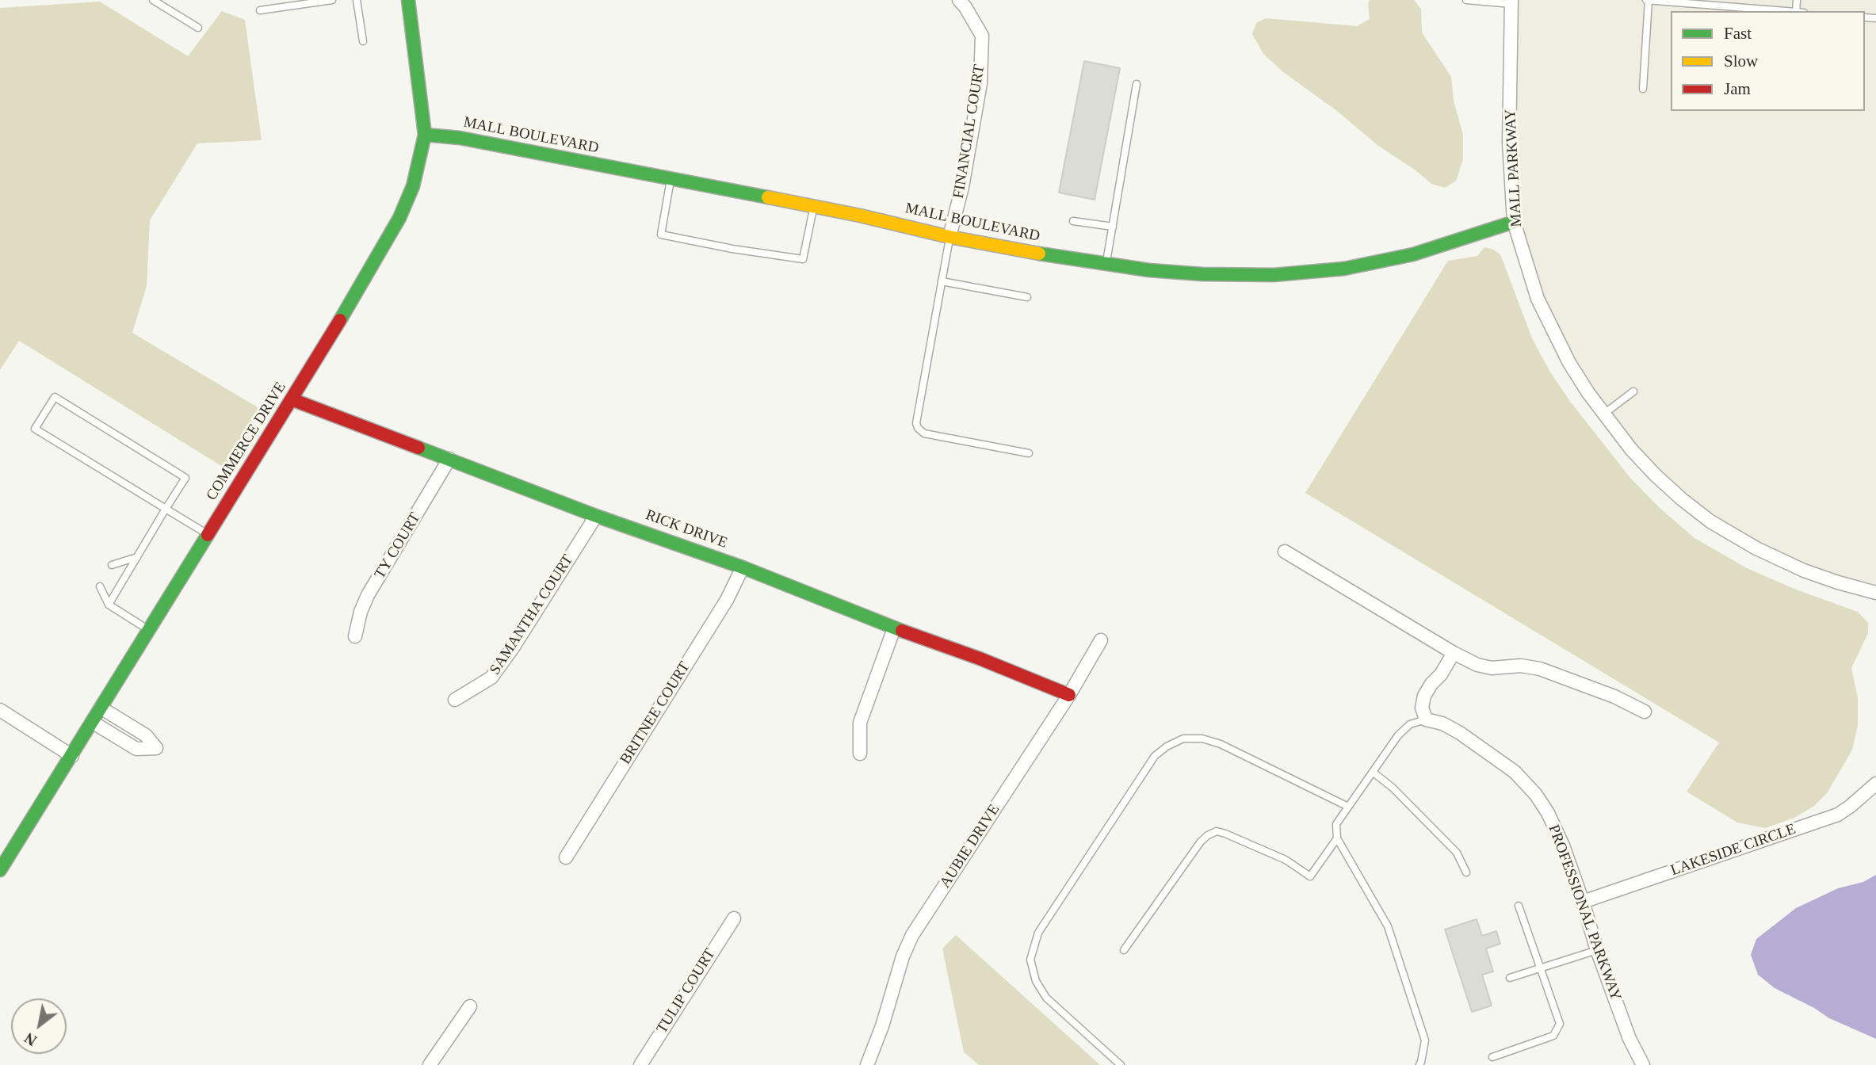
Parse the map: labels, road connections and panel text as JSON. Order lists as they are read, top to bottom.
{
  "streets": {
    "street": [
      "FINANCIAL COURT",
      "MALL BOULEVARD",
      "MALL PARKWAY",
      "COMMERCE DRIVE",
      "RICK DRIVE",
      "TY COURT",
      "SAMANTHA COURT",
      "BRITNEE COURT",
      "AUBIE DRIVE",
      "LAKESIDE CIRCLE",
      "PROFESSIONAL PARKWAY",
      "TULIP COURT"
    ]
  },
  "crossings": [
    ["FINANCIAL COURT", "MALL BOULEVARD"],
    ["MALL BOULEVARD", "MALL PARKWAY"],
    ["MALL BOULEVARD", "COMMERCE DRIVE"],
    ["COMMERCE DRIVE", "RICK DRIVE"],
    ["RICK DRIVE", "TY COURT"],
    ["RICK DRIVE", "SAMANTHA COURT"],
    ["RICK DRIVE", "BRITNEE COURT"],
    ["RICK DRIVE", "AUBIE DRIVE"],
    ["LAKESIDE CIRCLE", "PROFESSIONAL PARKWAY"]
  ],
  "legend": ["Fast", "Slow", "Jam"],
  "north": "bottom left"
}
